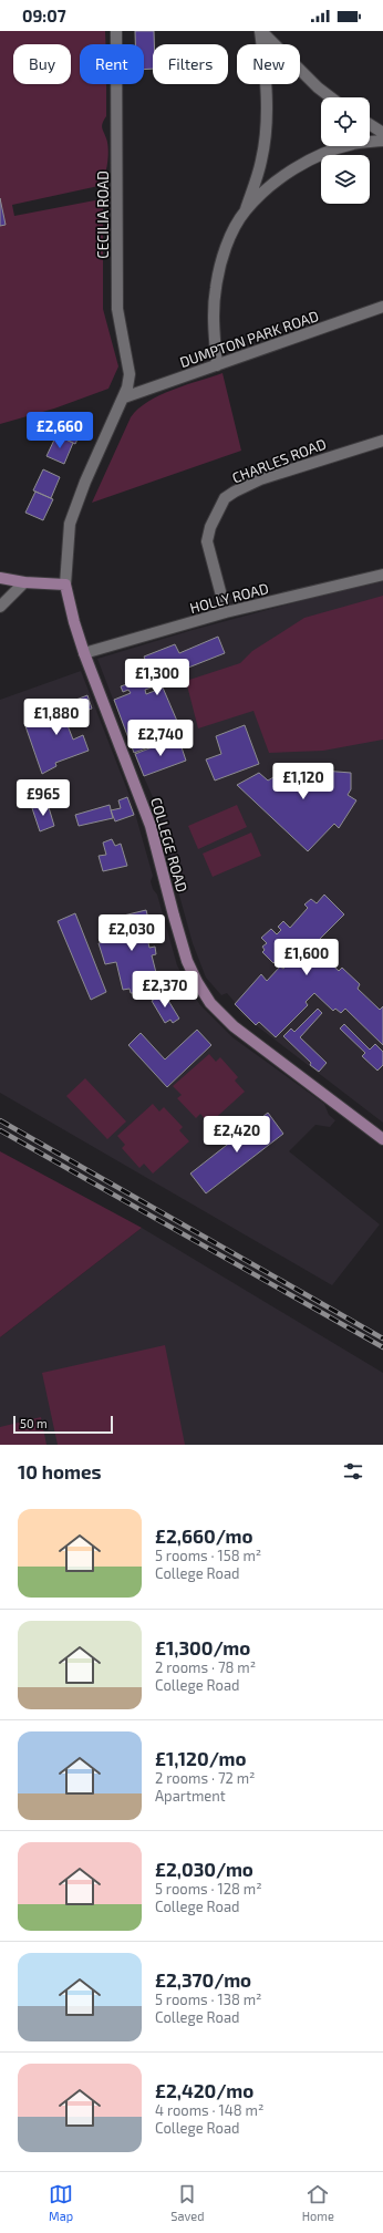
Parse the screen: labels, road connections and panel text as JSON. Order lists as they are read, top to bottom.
{
  "streets": {
    "street": [
      "CECILIA ROAD",
      "DUMPTON PARK ROAD",
      "CHARLES ROAD",
      "HOLLY ROAD",
      "COLLEGE ROAD"
    ]
  },
  "crossings": [
    ["CECILIA ROAD", "DUMPTON PARK ROAD"],
    ["CECILIA ROAD", "COLLEGE ROAD"],
    ["DUMPTON PARK ROAD", "COLLEGE ROAD"],
    ["CHARLES ROAD", "HOLLY ROAD"],
    ["HOLLY ROAD", "COLLEGE ROAD"]
  ],
  "scale_bar": "50 m",
  "page": {
    "status": "09:07",
    "chip": [
      "Buy",
      "Rent",
      "Filters",
      "New"
    ],
    "price": [
      "£2,660",
      "£1,300",
      "£1,880",
      "£2,740",
      "£1,120",
      "£965",
      "£2,030",
      "£1,600",
      "£2,370",
      "£2,420"
    ],
    "scale": "50 m",
    "heading": "10 homes",
    "list": [
      {
        "name": "£2,660/mo",
        "note": "5 rooms · 158 m² · College Road"
      },
      {
        "name": "£1,300/mo",
        "note": "2 rooms · 78 m² · College Road"
      },
      {
        "name": "£1,120/mo",
        "note": "2 rooms · 72 m² · Apartment"
      },
      {
        "name": "£2,030/mo",
        "note": "5 rooms · 128 m² · College Road"
      },
      {
        "name": "£2,370/mo",
        "note": "5 rooms · 138 m² · College Road"
      },
      {
        "name": "£2,420/mo",
        "note": "4 rooms · 148 m² · College Road"
      }
    ],
    "tabs": ["Map", "Saved", "Home"]
  }
}
